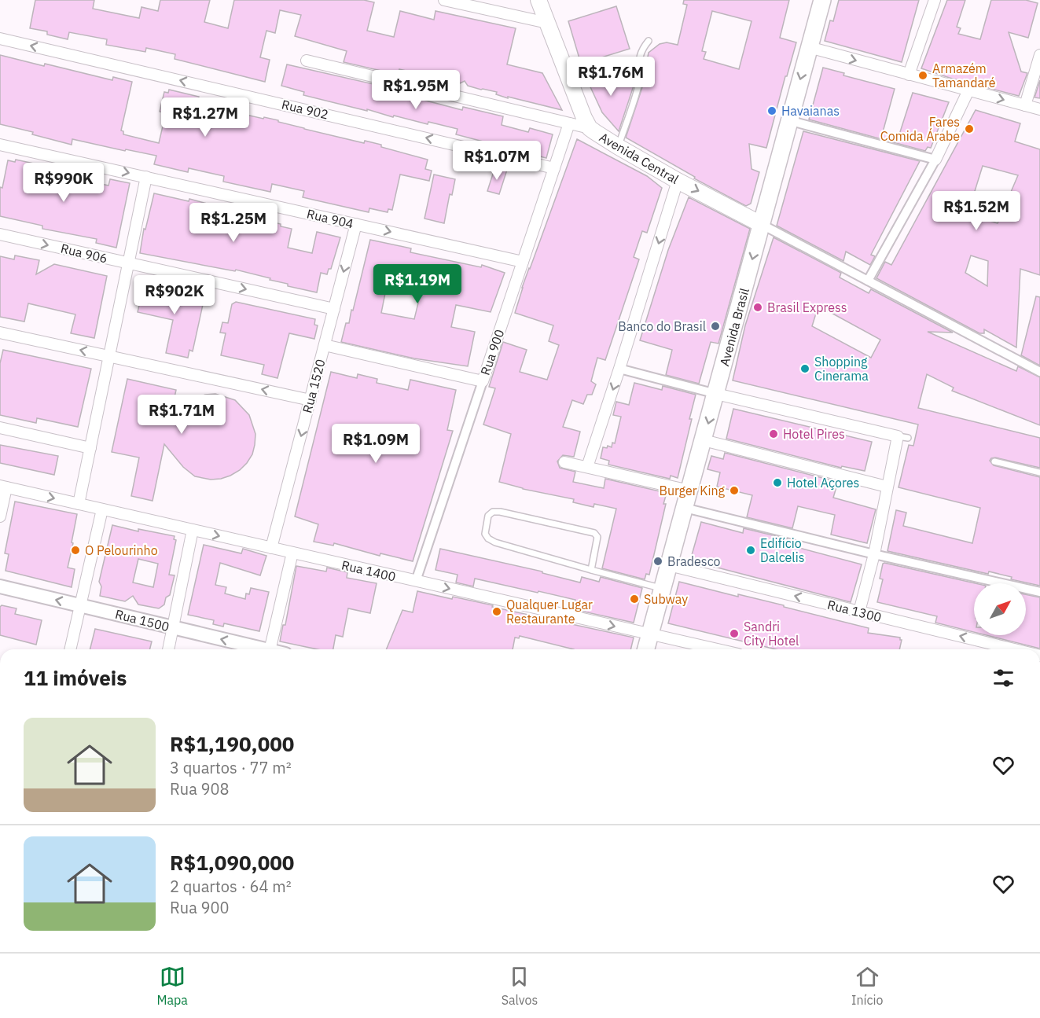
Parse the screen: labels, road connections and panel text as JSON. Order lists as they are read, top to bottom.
{
  "streets": {
    "main road": ["Avenida Central", "Avenida Brasil"],
    "street": [
      "Rua 902",
      "Rua 904",
      "Rua 906",
      "Rua 900",
      "Rua 1520",
      "Rua 1400",
      "Rua 1300",
      "Rua 1500"
    ]
  },
  "crossings": [
    ["Rua 902", "Rua 900"],
    ["Avenida Central", "Avenida Brasil"],
    ["Rua 904", "Rua 900"],
    ["Rua 904", "Rua 1520"],
    ["Rua 906", "Rua 1520"],
    ["Avenida Brasil", "Rua 1400"],
    ["Avenida Brasil", "Rua 1300"],
    ["Rua 900", "Rua 1400"],
    ["Rua 1520", "Rua 1400"]
  ],
  "one_way": [
    "Rua 904",
    "Avenida Brasil",
    "Rua 1520",
    "Rua 1400",
    "Rua 1500"
  ],
  "places": [
    "Armazém Tamandaré",
    "Havaianas",
    "Fares Comida Árabe",
    "Brasil Express",
    "Banco do Brasil",
    "Shopping Cinerama",
    "Hotel Pires",
    "Hotel Açores",
    "Burger King",
    "O Pelourinho",
    "Edifício Dalcelis",
    "Bradesco",
    "Subway",
    "Qualquer Lugar Restaurante",
    "Sandri City Hotel"
  ],
  "north": "top right",
  "page": {
    "price": [
      "R$1.76M",
      "R$1.95M",
      "R$1.27M",
      "R$1.07M",
      "R$990K",
      "R$1.52M",
      "R$1.25M",
      "R$1.19M",
      "R$902K",
      "R$1.71M",
      "R$1.09M"
    ],
    "heading": "11 imóveis",
    "list": [
      {
        "name": "R$1,190,000",
        "note": "3 quartos · 77 m² · Rua 908"
      },
      {
        "name": "R$1,090,000",
        "note": "2 quartos · 64 m² · Rua 900"
      }
    ],
    "tabs": ["Mapa", "Salvos", "Início"]
  }
}
